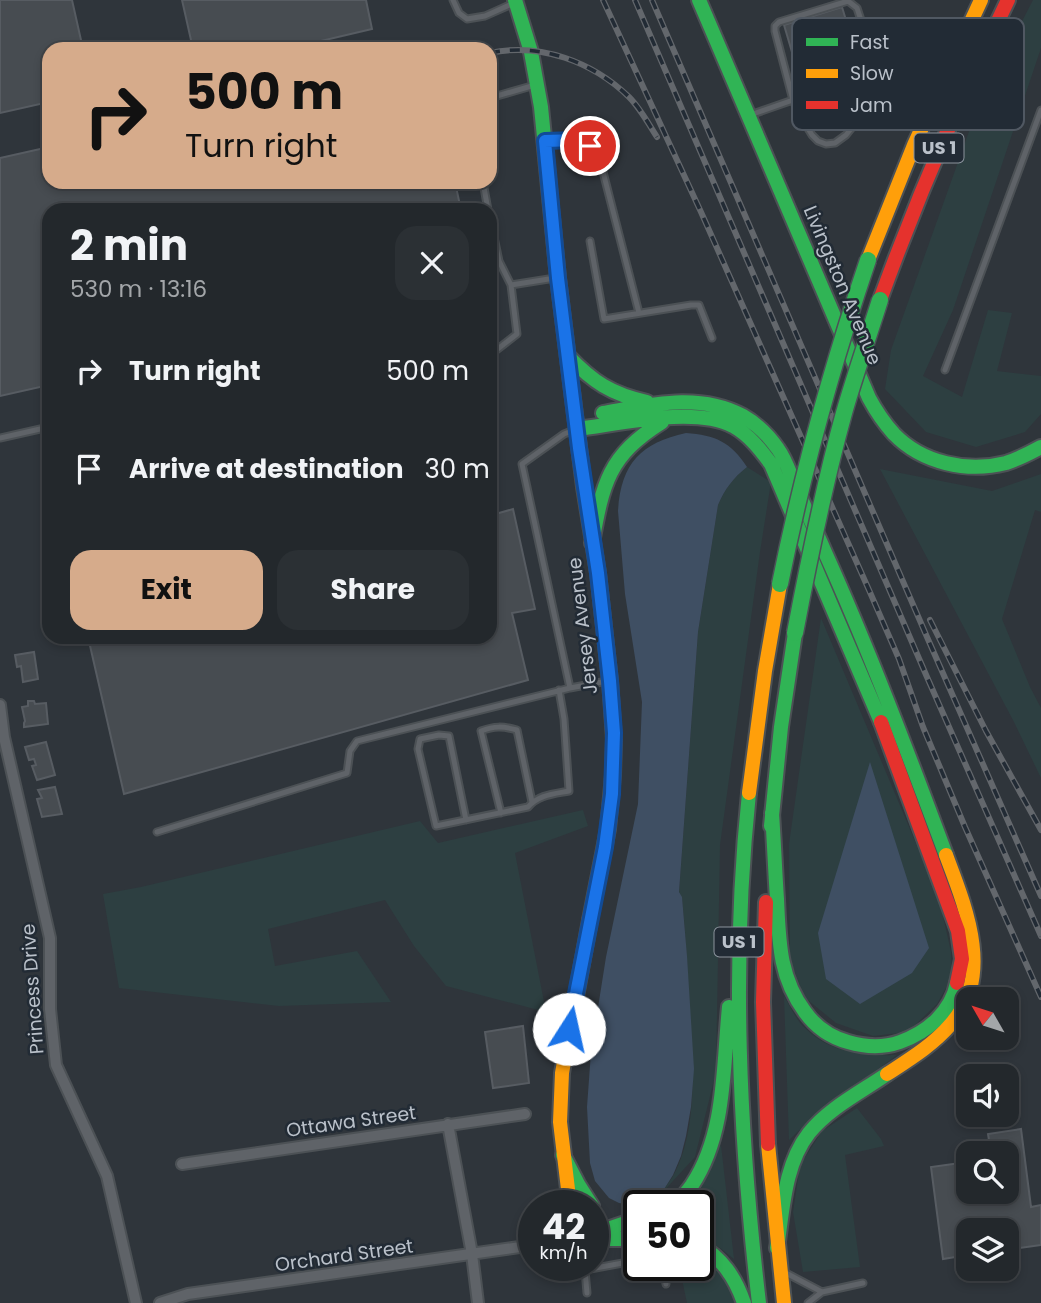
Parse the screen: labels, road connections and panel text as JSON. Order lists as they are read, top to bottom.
{
  "streets": {
    "main road": ["US 1", "Livingston Avenue", "Jersey Avenue"],
    "street": ["Princess Drive", "Ottawa Street", "Orchard Street"]
  },
  "legend": ["Fast", "Slow", "Jam"],
  "north": "top left",
  "page": {
    "turn": ["500 m", "Turn right"],
    "heading": ["2 min", "530 m · 13:16"],
    "list": [
      {
        "name": "Turn right",
        "value": "500 m"
      },
      {
        "name": "Arrive at destination",
        "value": "30 m"
      }
    ],
    "buttons": ["Exit", "Share"],
    "speed": "42 km/h",
    "limit": "50"
  }
}
